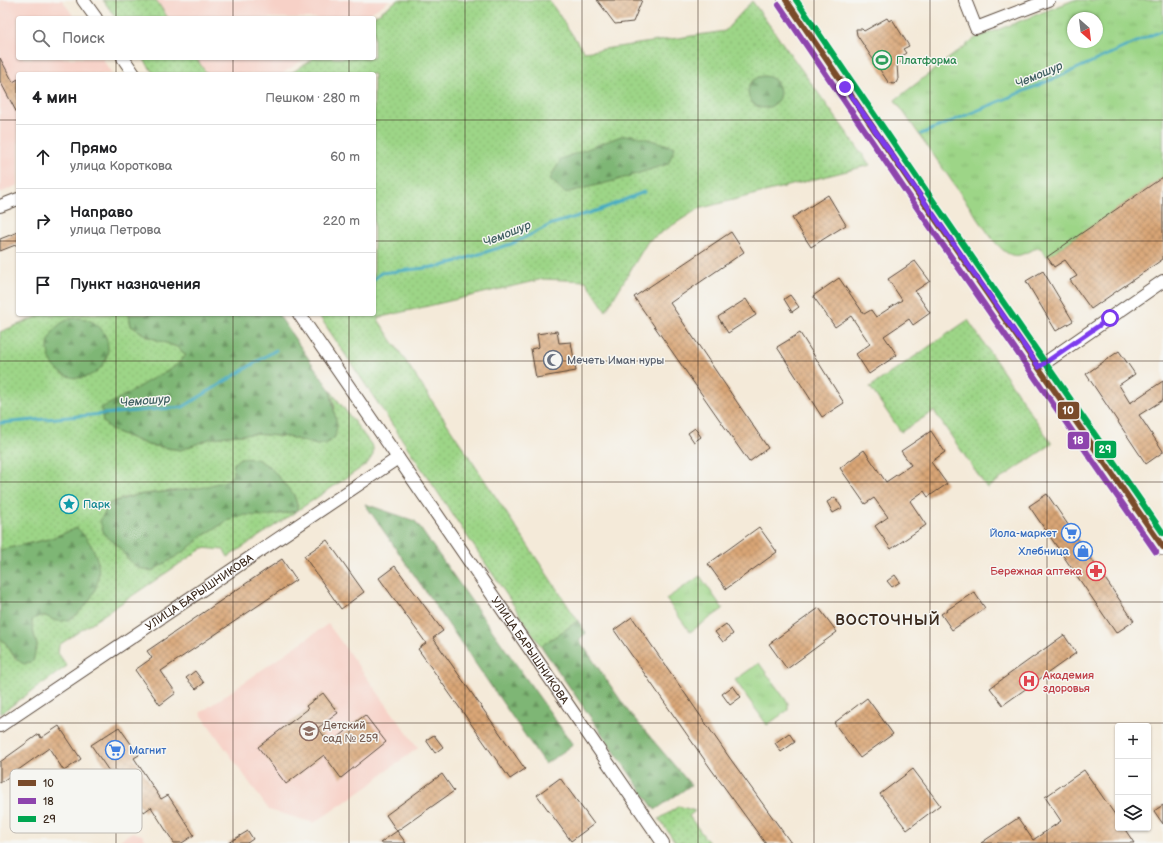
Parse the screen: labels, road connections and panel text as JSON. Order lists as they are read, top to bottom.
{
  "streets": {
    "street": ["УЛИЦА БАРЫШНИКОВА"]
  },
  "districts": ["ВОСТОЧНЫЙ"],
  "water": ["Чемошур"],
  "places": {
    "sports": ["Платформа"],
    "mosque": ["Мечеть Иман нуры"],
    "place": ["Парк"],
    "supermarket": ["Йола-маркет", "Магнит"],
    "shop": ["Хлебница"],
    "pharmacy": ["Бережная аптека"],
    "hospital": ["Академия здоровья"],
    "school or university": ["Детский сад № 259"]
  },
  "lines": ["transit line 10", "transit line 29", "transit line 18"],
  "legend": ["10", "18", "29"],
  "north": "bottom right",
  "page": {
    "search": "Поиск",
    "heading": ["4 мин", "Пешком · 280 m"],
    "list": [
      ["Прямо", "улица Короткова", "60 m"],
      ["Направо", "улица Петрова", "220 m"],
      "Пункт назначения"
    ],
    "map_buttons": ["+", "−"]
  }
}
